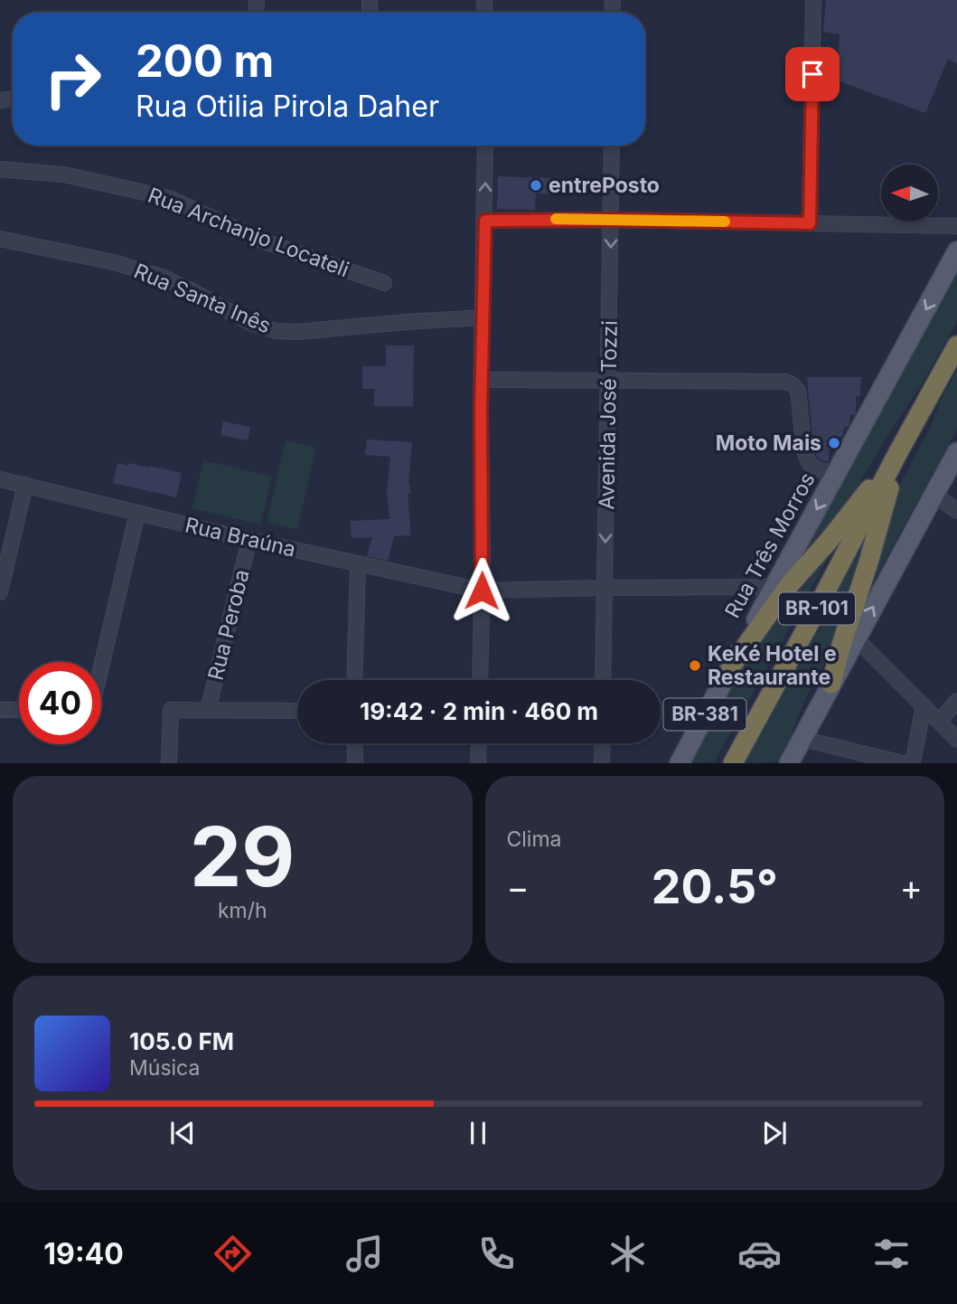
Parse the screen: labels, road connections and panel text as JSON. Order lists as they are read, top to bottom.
{
  "streets": {
    "highway": ["BR-101"],
    "main road": ["Rua Três Morros", "BR-381"],
    "street": [
      "Rua Archanjo Locateli",
      "Rua Santa Inês",
      "Avenida José Tozzi",
      "Rua Braúna",
      "Rua Peroba"
    ]
  },
  "crossings": [
    ["Avenida José Tozzi", "Rua Braúna"],
    ["Rua Braúna", "Rua Três Morros"],
    ["Rua Braúna", "Rua Peroba"]
  ],
  "places": ["entrePosto", "Moto Mais", "KeKé Hotel e Restaurante"],
  "north": "left",
  "page": {
    "turn": ["200 m", "Rua Otilia Pirola Daher"],
    "limit": "40",
    "trip": "19:42 · 2 min · 460 m",
    "tile": [
      ["29", "km/h"],
      "Clima"
    ],
    "heat": ["−", "20.5°", "+"],
    "song": ["105.0 FM", "Música"],
    "tabs": "19:40"
  }
}
